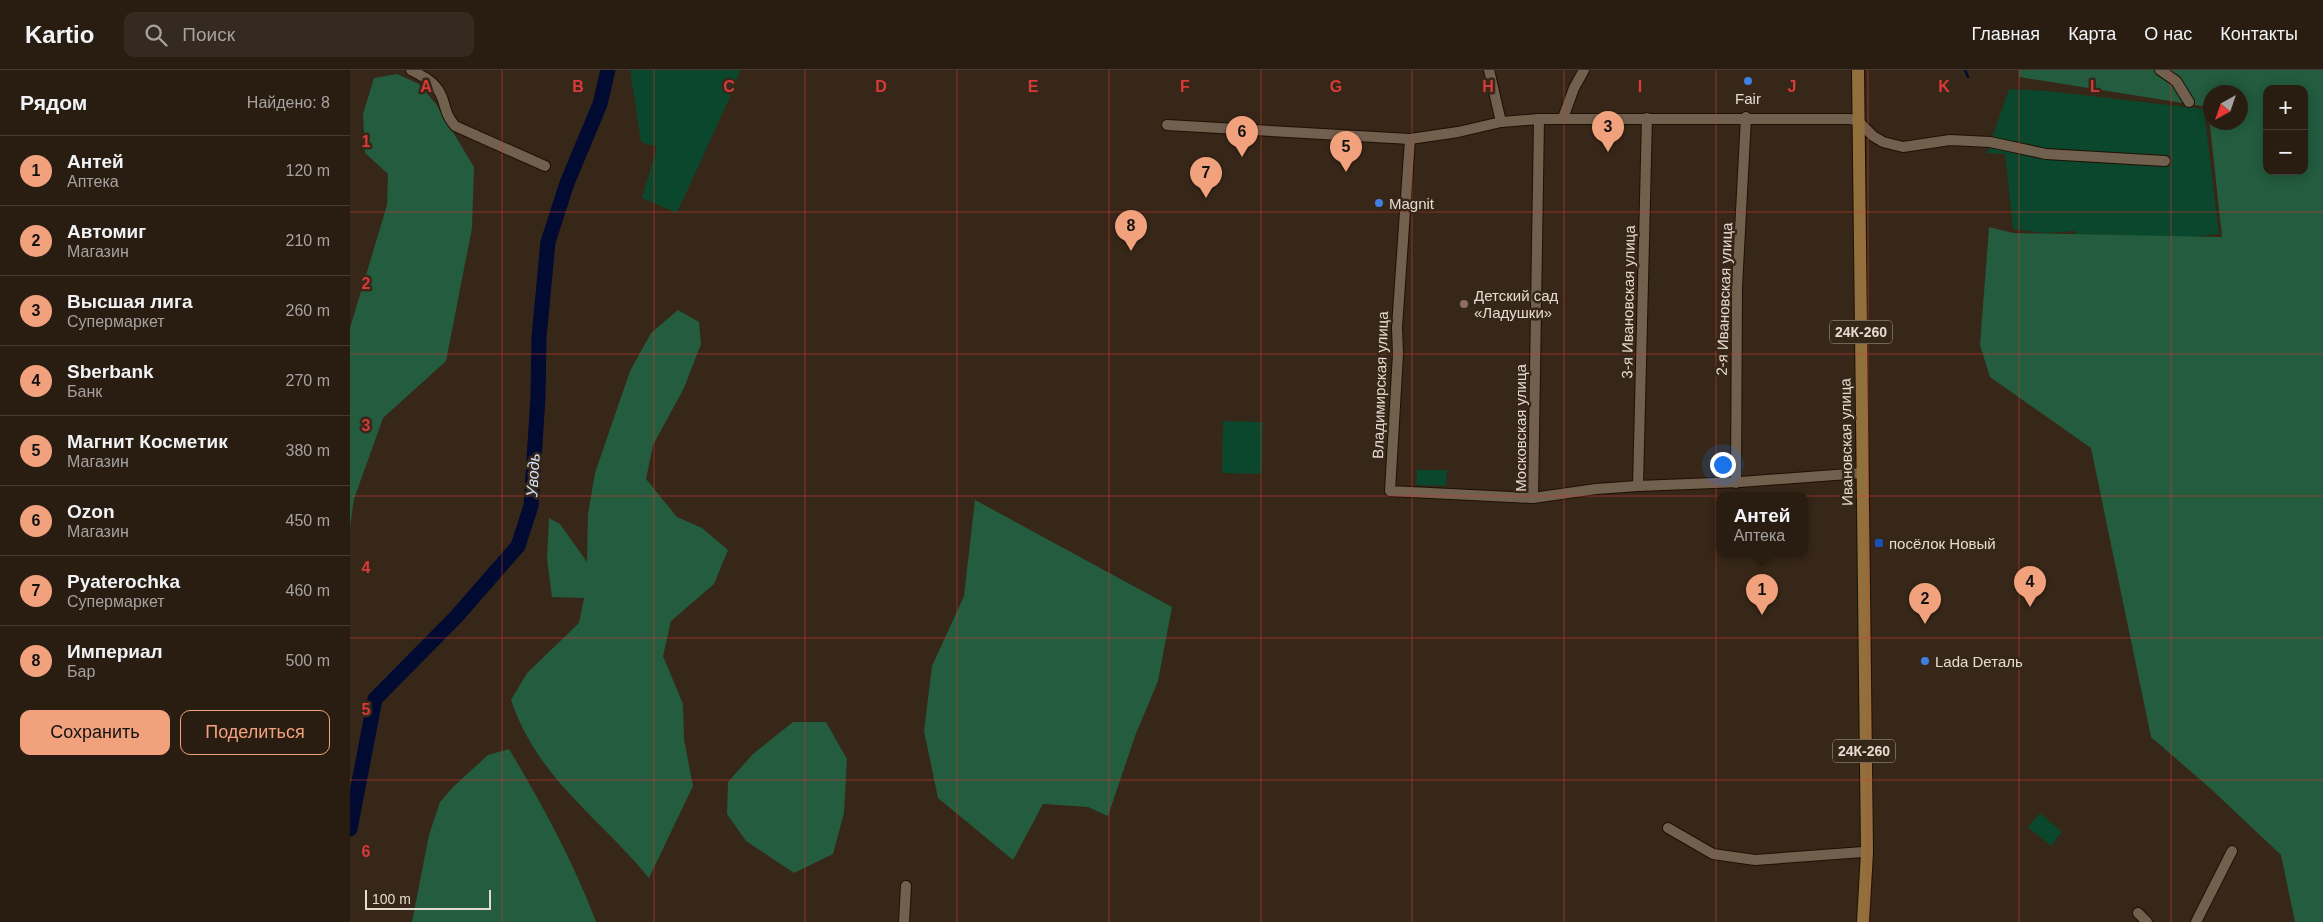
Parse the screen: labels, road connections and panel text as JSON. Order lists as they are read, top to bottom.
{
  "streets": {
    "main road": ["24К-260", "Ивановская улица"],
    "street": [
      "2-я Ивановская улица",
      "3-я Ивановская улица",
      "Владимирская улица",
      "Московская улица"
    ]
  },
  "crossings": [
    ["2-я Ивановская улица", "Московская улица"],
    ["3-я Ивановская улица", "Московская улица"],
    ["Владимирская улица", "Московская улица"],
    ["Московская улица", "Ивановская улица"]
  ],
  "water": ["Уводь"],
  "places": {
    "other": [
      "Fair",
      "Magnit",
      "Детский сад «Ладушки»",
      "Lada Dеталь"
    ],
    "transit": ["посёлок Новый"]
  },
  "scale_bar": "100 m",
  "north": "bottom left",
  "page": {
    "header": "Kartio",
    "search": "Поиск",
    "nav": [
      "Главная",
      "Карта",
      "О нас",
      "Контакты"
    ],
    "heading": ["Рядом", "Найдено: 8"],
    "map_buttons": ["+", "−"],
    "pins": [
      "3",
      "6",
      "5",
      "7",
      "8",
      "4",
      "1",
      "2"
    ],
    "list": [
      {
        "mark": "1",
        "name": "Антей",
        "note": "Аптека",
        "value": "120 m"
      },
      {
        "mark": "2",
        "name": "Автомиг",
        "note": "Магазин",
        "value": "210 m"
      },
      {
        "mark": "3",
        "name": "Высшая лига",
        "note": "Супермаркет",
        "value": "260 m"
      },
      {
        "mark": "4",
        "name": "Sberbank",
        "note": "Банк",
        "value": "270 m"
      },
      {
        "mark": "5",
        "name": "Магнит Косметик",
        "note": "Магазин",
        "value": "380 m"
      },
      {
        "mark": "6",
        "name": "Ozon",
        "note": "Магазин",
        "value": "450 m"
      },
      {
        "mark": "7",
        "name": "Pyaterochka",
        "note": "Супермаркет",
        "value": "460 m"
      },
      {
        "mark": "8",
        "name": "Империал",
        "note": "Бар",
        "value": "500 m"
      }
    ],
    "popup": ["Антей", "Аптека"],
    "buttons": ["Сохранить", "Поделиться"],
    "scale": "100 m"
  },
  "grid": {
    "columns": [
      "A",
      "B",
      "C",
      "D",
      "E",
      "F",
      "G",
      "H",
      "I",
      "J",
      "K",
      "L"
    ],
    "rows": [
      "1",
      "2",
      "3",
      "4",
      "5",
      "6"
    ]
  }
}
